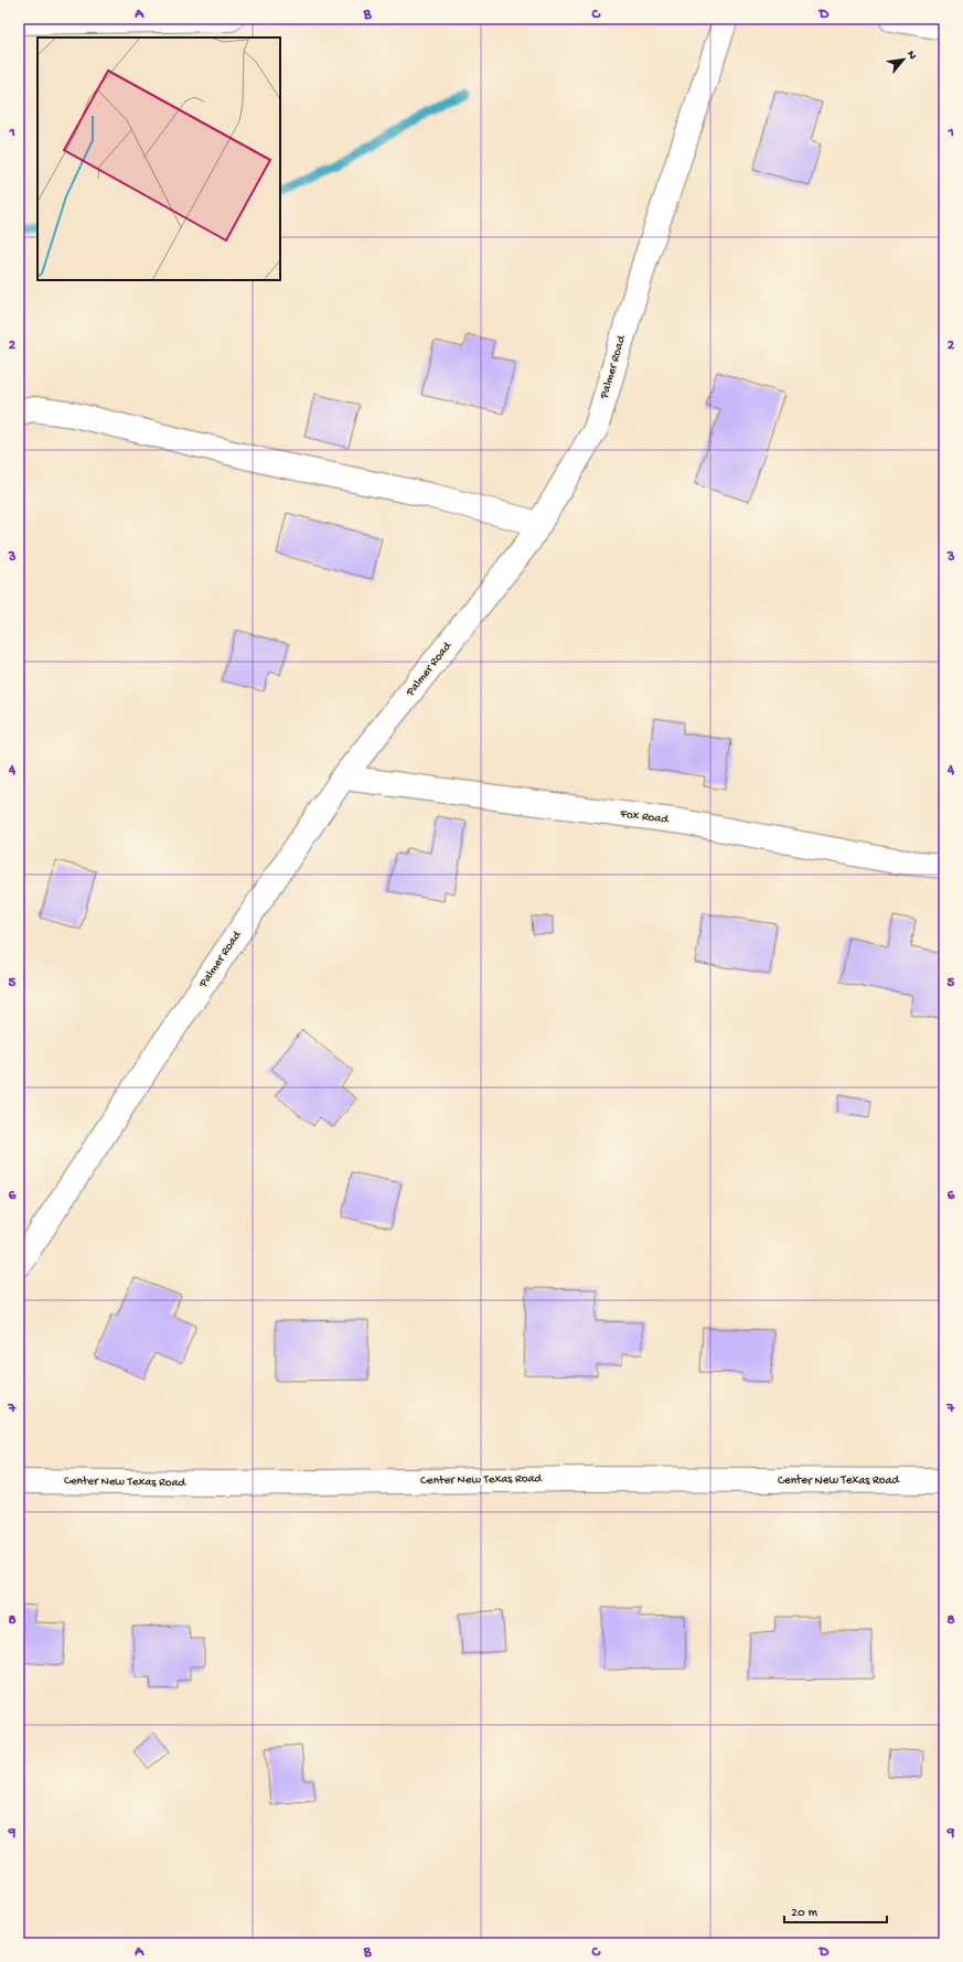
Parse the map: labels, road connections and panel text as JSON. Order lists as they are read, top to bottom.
{
  "streets": {
    "street": ["Palmer Road", "Fox Road", "Center New Texas Road"]
  },
  "crossings": [
    ["Palmer Road", "Fox Road"]
  ],
  "scale_bar": "20 m",
  "north": "top right",
  "grid": {
    "columns": [
      "A",
      "B",
      "C",
      "D"
    ],
    "rows": [
      "1",
      "2",
      "3",
      "4",
      "5",
      "6",
      "7",
      "8",
      "9"
    ]
  }
}
